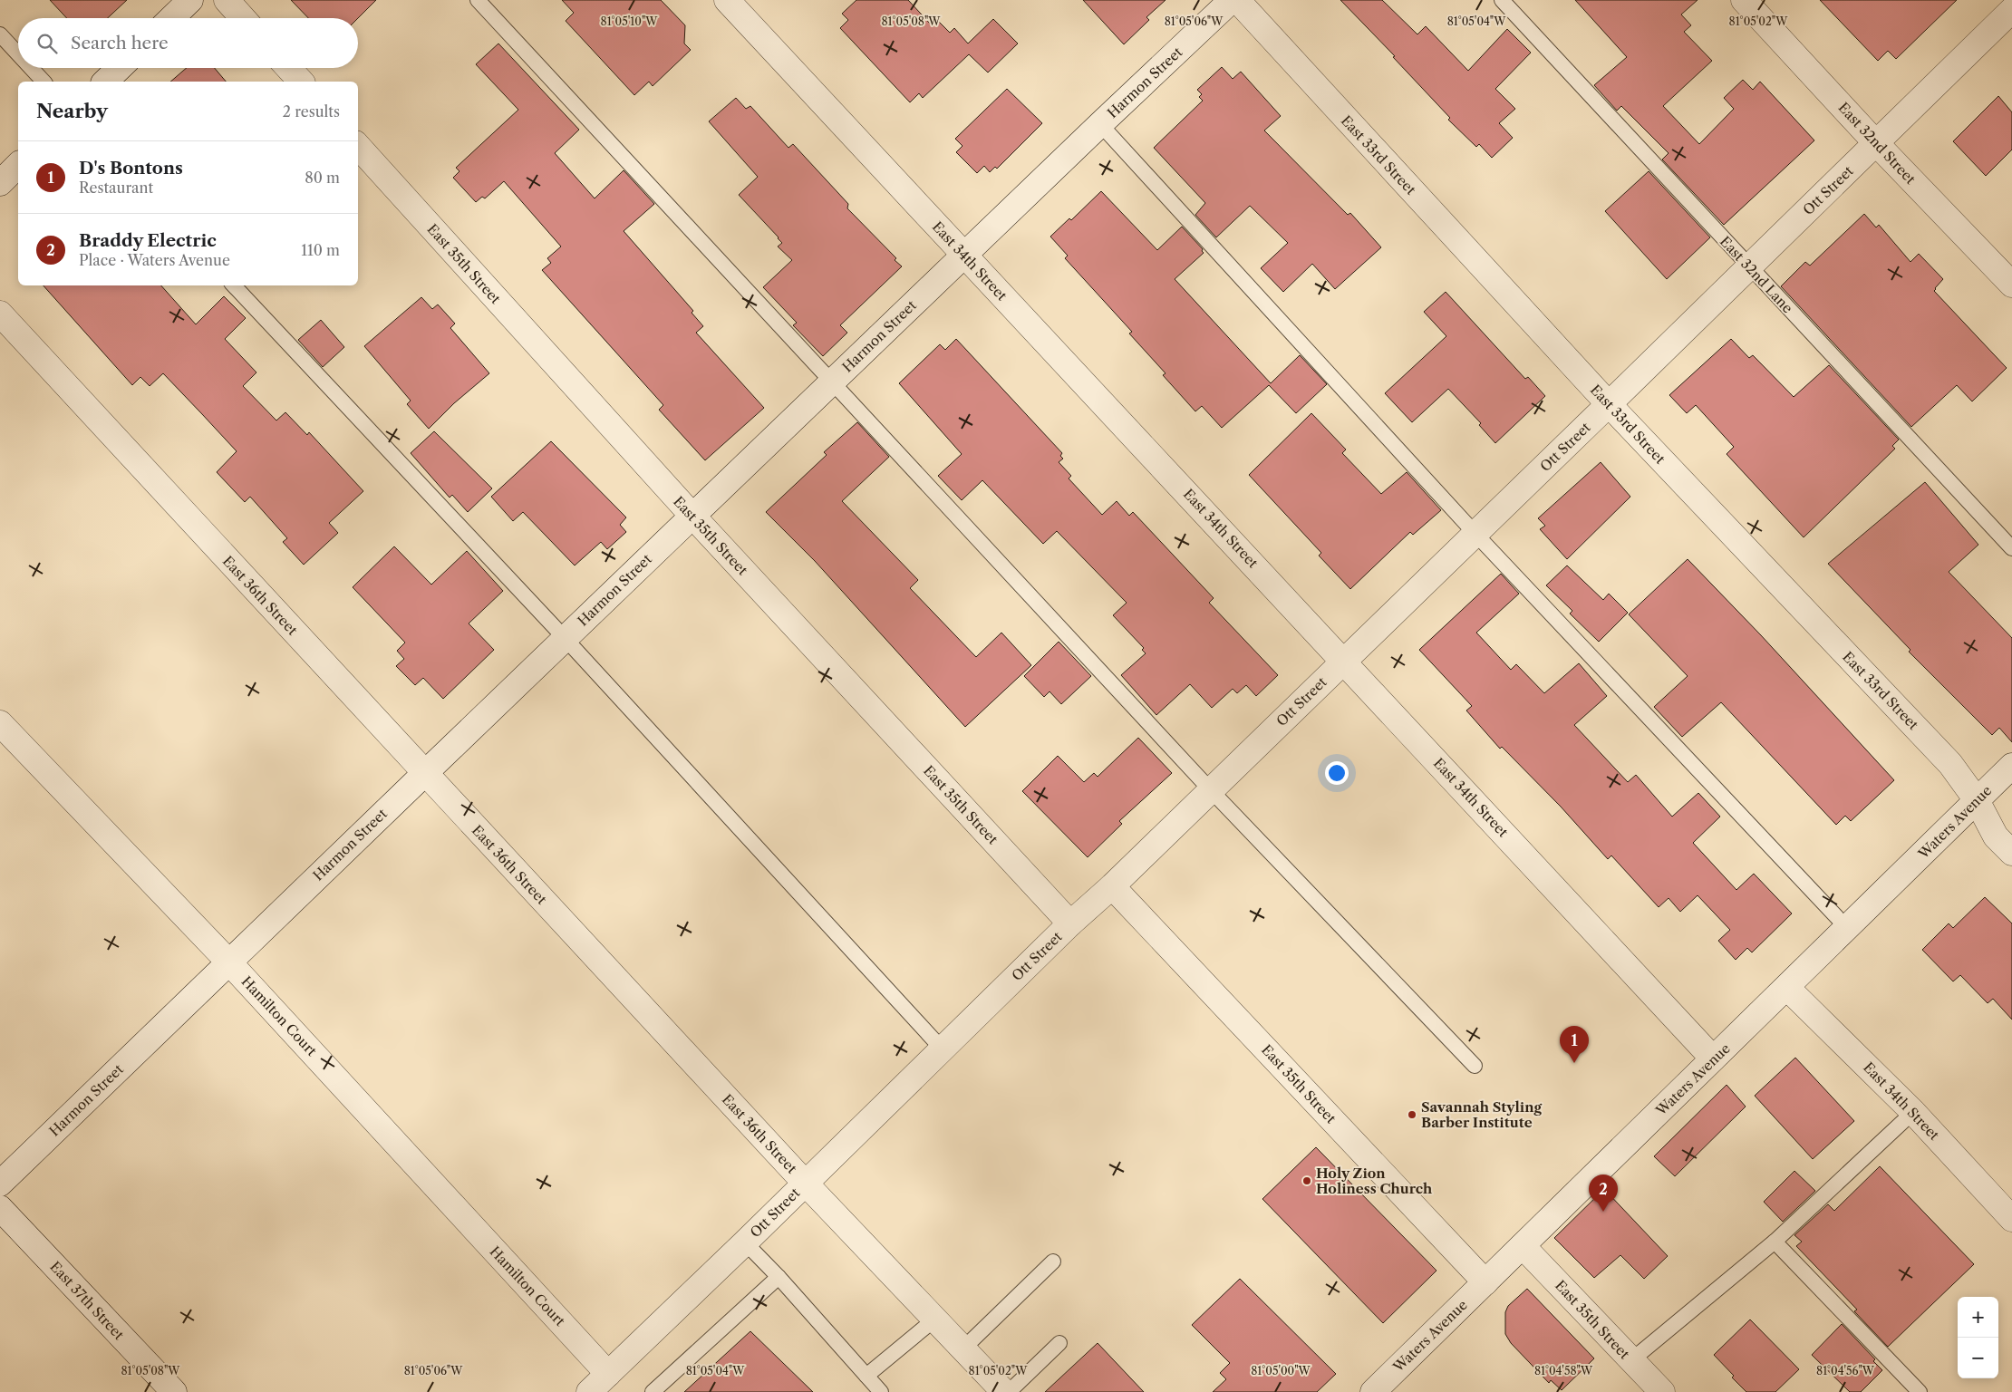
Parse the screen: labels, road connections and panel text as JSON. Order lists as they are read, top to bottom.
{
  "streets": {
    "street": [
      "Harmon Street",
      "East 32nd Street",
      "East 33rd Street",
      "Ott Street",
      "East 34th Street",
      "East 35th Street",
      "East 36th Street",
      "Waters Avenue",
      "Hamilton Court",
      "East 37th Street"
    ],
    "lane": ["East 32nd Lane"]
  },
  "crossings": [
    ["Harmon Street", "East 34th Street"],
    ["Harmon Street", "East 35th Street"],
    ["Harmon Street", "East 36th Street"],
    ["Harmon Street", "Hamilton Court"],
    ["East 32nd Street", "Ott Street"],
    ["East 33rd Street", "Ott Street"],
    ["East 33rd Street", "Waters Avenue"],
    ["Ott Street", "East 34th Street"],
    ["Ott Street", "East 35th Street"],
    ["Ott Street", "East 32nd Lane"],
    ["Ott Street", "East 36th Street"],
    ["Ott Street", "Hamilton Court"],
    ["East 34th Street", "Waters Avenue"],
    ["East 35th Street", "Waters Avenue"]
  ],
  "places": ["Savannah Styling Barber Institute", "Holy Zion Holiness Church"],
  "page": {
    "search": "Search here",
    "heading": ["Nearby", "2 results"],
    "list": [
      {
        "mark": "1",
        "name": "D's Bontons",
        "note": "Restaurant",
        "value": "80 m"
      },
      {
        "mark": "2",
        "name": "Braddy Electric",
        "note": "Place · Waters Avenue",
        "value": "110 m"
      }
    ],
    "pins": ["1", "2"],
    "map_buttons": ["+", "−"]
  },
  "coordinates": [
    "81°05'10\"W",
    "81°05'08\"W",
    "81°05'06\"W",
    "81°05'04\"W",
    "81°05'02\"W",
    "81°05'00\"W",
    "81°04'58\"W",
    "81°04'56\"W"
  ]
}
